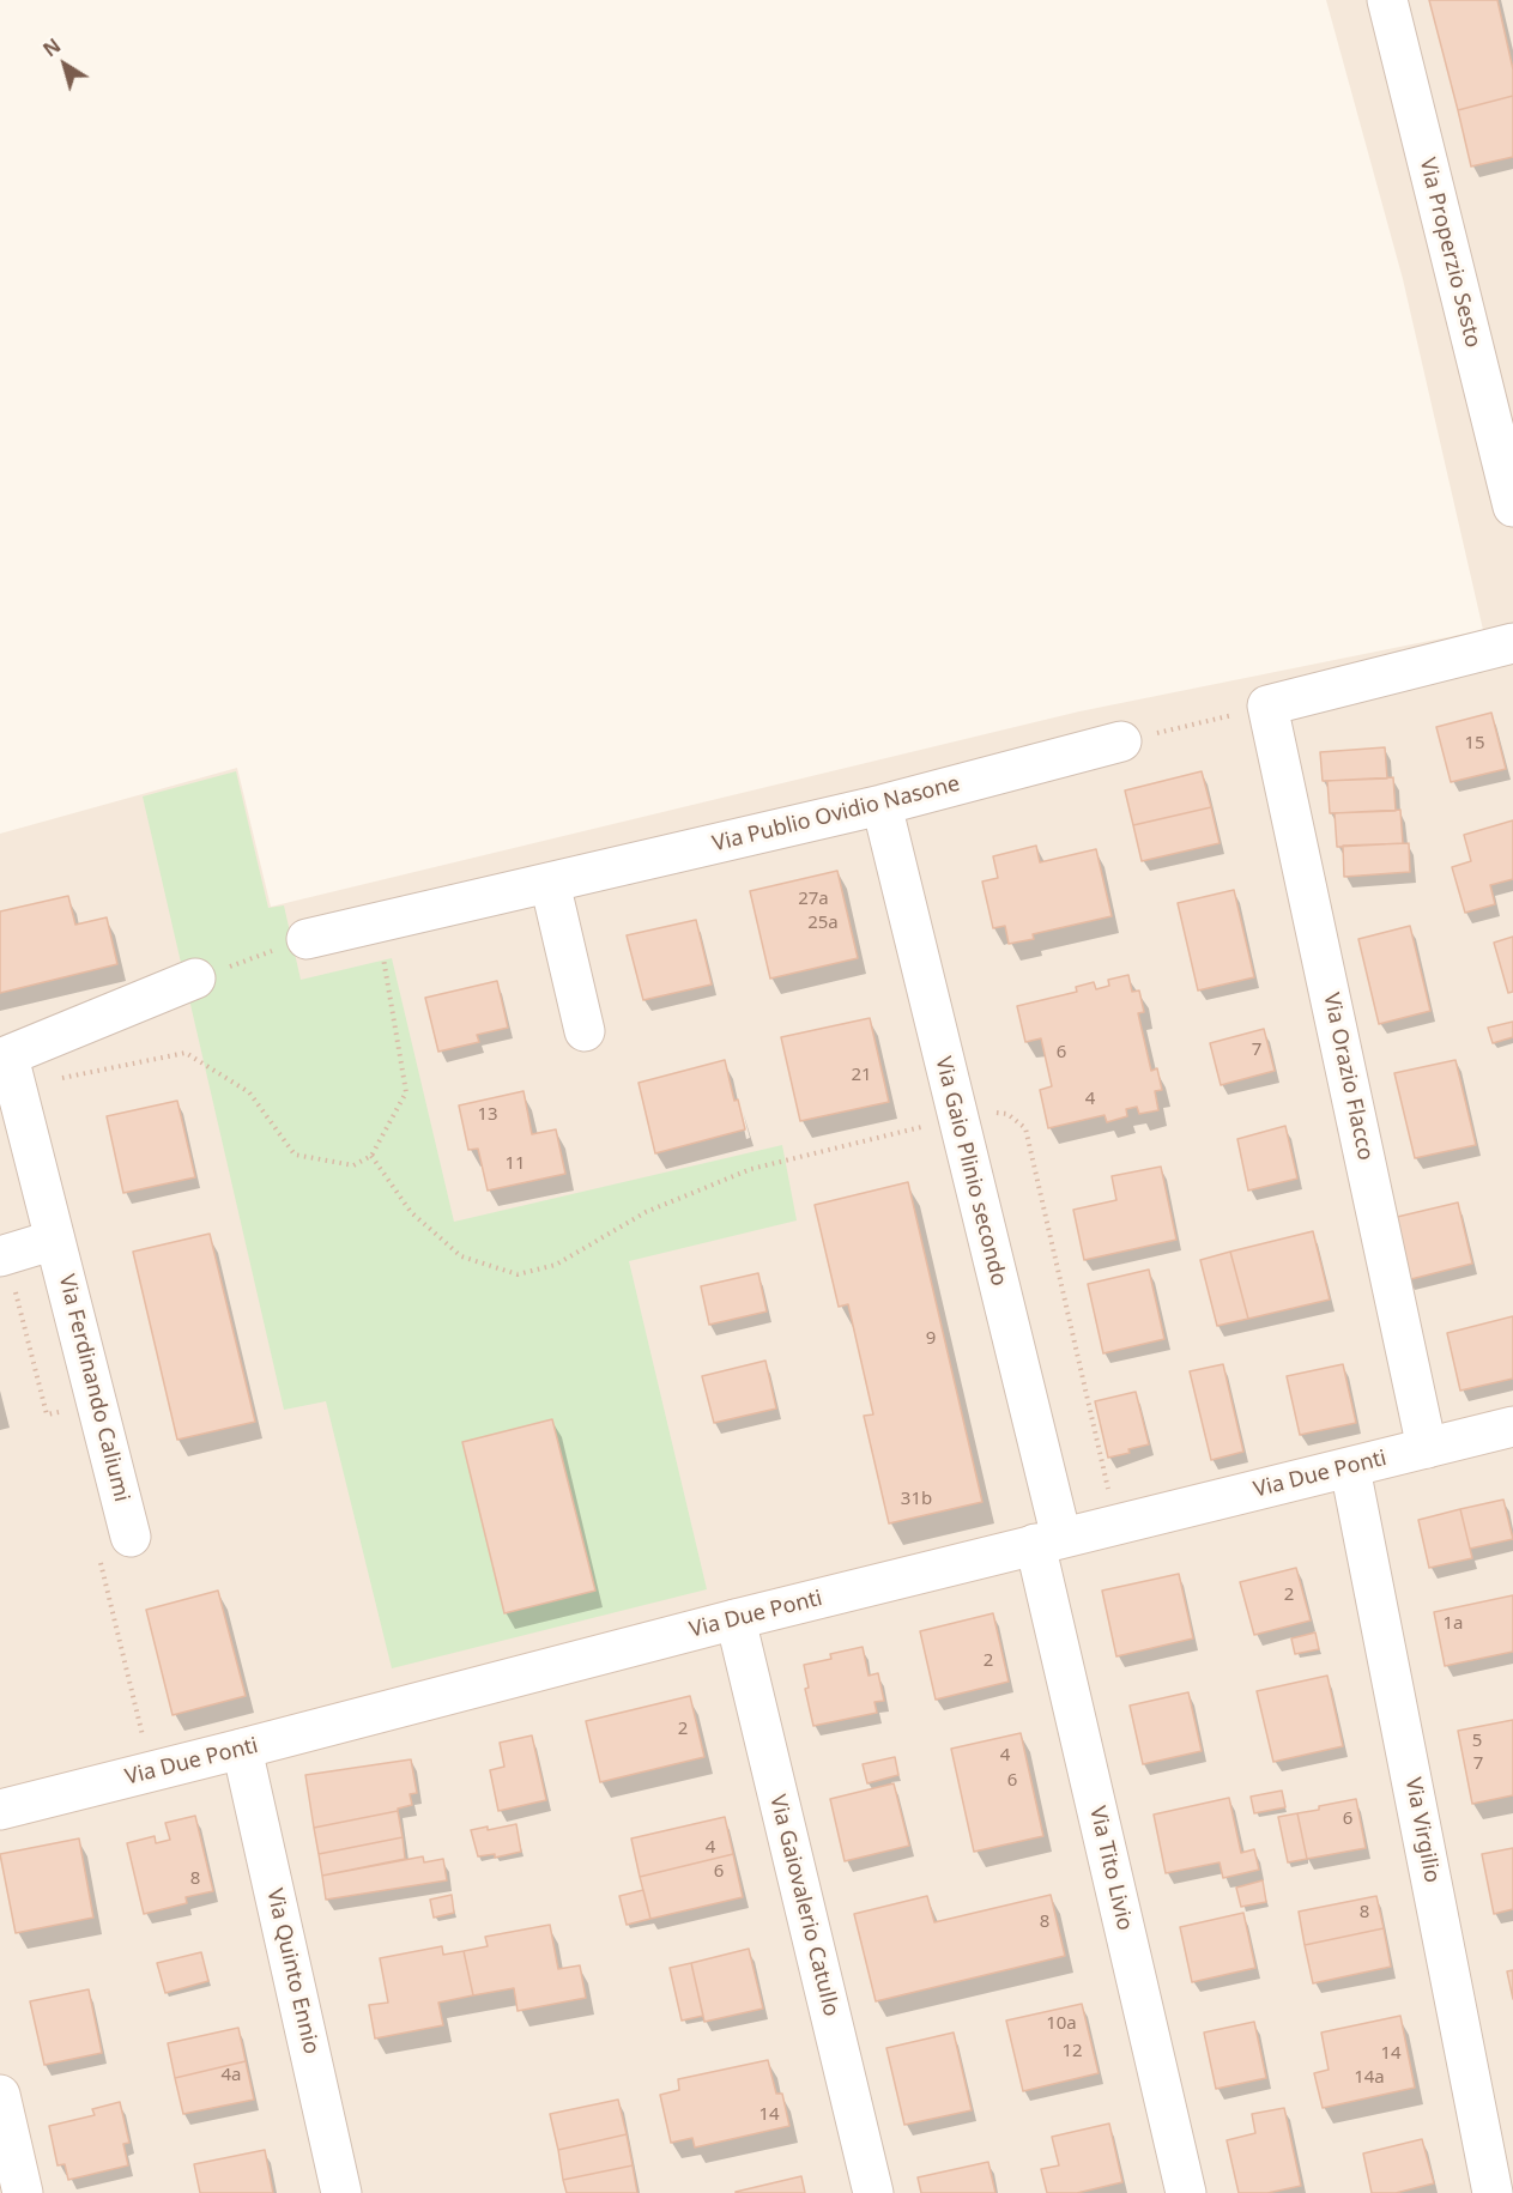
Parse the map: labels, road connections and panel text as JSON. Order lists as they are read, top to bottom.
{
  "streets": {
    "street": [
      "Via Properzio Sesto",
      "Via Publio Ovidio Nasone",
      "Via Orazio Flacco",
      "Via Gaio Plinio secondo",
      "Via Ferdinando Caliumi",
      "Via Due Ponti",
      "Via Virgilio",
      "Via Tito Livio",
      "Via Gaiovalerio Catullo",
      "Via Quinto Ennio"
    ]
  },
  "crossings": [
    ["Via Publio Ovidio Nasone", "Via Gaio Plinio secondo"],
    ["Via Orazio Flacco", "Via Due Ponti"],
    ["Via Gaio Plinio secondo", "Via Due Ponti"],
    ["Via Gaio Plinio secondo", "Via Tito Livio"],
    ["Via Due Ponti", "Via Virgilio"],
    ["Via Due Ponti", "Via Tito Livio"],
    ["Via Due Ponti", "Via Gaiovalerio Catullo"],
    ["Via Due Ponti", "Via Quinto Ennio"]
  ],
  "house_numbers": [
    "15",
    "27a",
    "25a",
    "7",
    "6",
    "21",
    "4",
    "13",
    "11",
    "9",
    "31b",
    "2",
    "1a",
    "2",
    "2",
    "5",
    "4",
    "7",
    "6",
    "6",
    "4",
    "6",
    "8",
    "8",
    "8",
    "10a",
    "12",
    "14",
    "4a",
    "14a",
    "14"
  ],
  "north": "top left"
}
